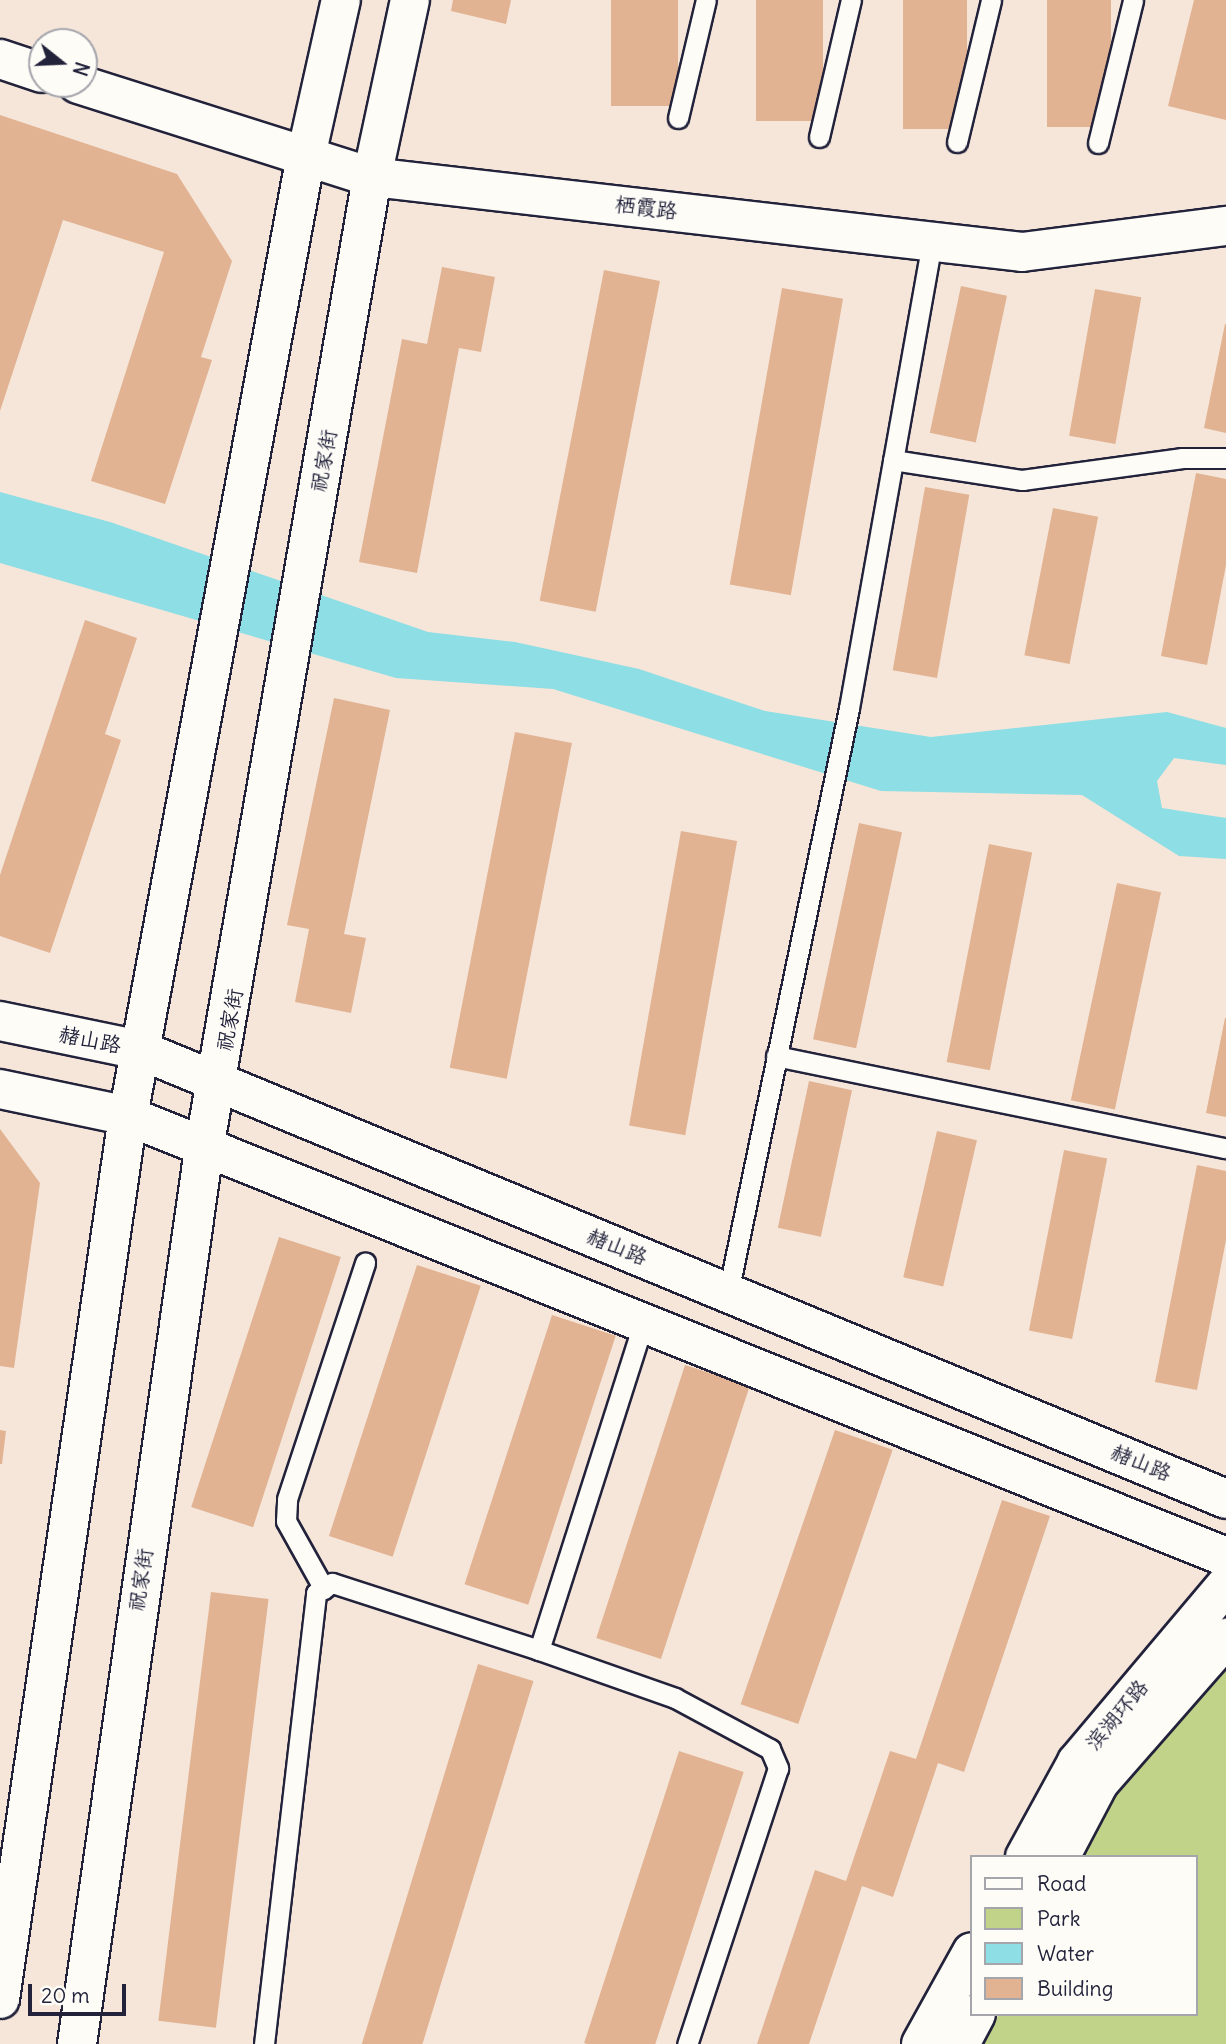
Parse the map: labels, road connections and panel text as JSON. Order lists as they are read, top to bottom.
{
  "streets": {
    "street": [
      "栖霞路",
      "祝家街",
      "赭山路",
      "滨湖环路"
    ]
  },
  "crossings": [
    ["栖霞路", "祝家街"],
    ["祝家街", "赭山路"]
  ],
  "legend": [
    "Road",
    "Park",
    "Water",
    "Building"
  ],
  "scale_bar": "20 m",
  "north": "right"
}
